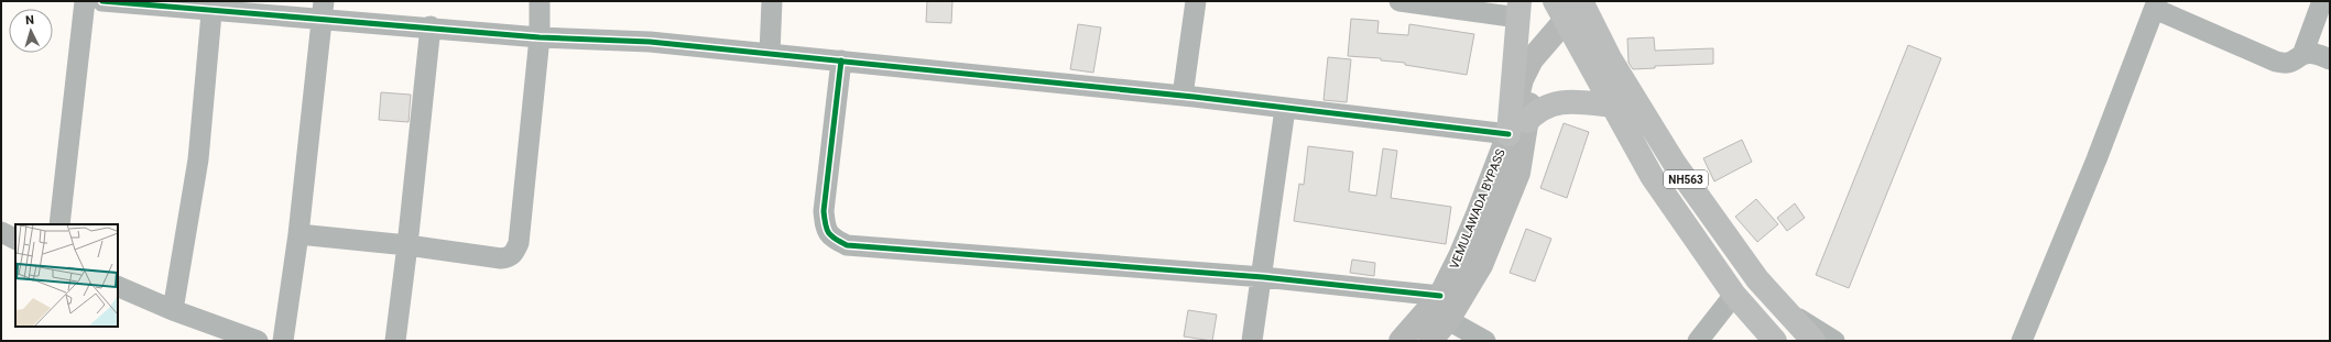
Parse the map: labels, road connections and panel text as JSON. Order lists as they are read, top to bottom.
{
  "streets": {
    "highway": ["NH563"],
    "main road": ["VEMULAWADA BYPASS"]
  },
  "crossings": [
    ["NH563", "VEMULAWADA BYPASS"]
  ],
  "north": "top"
}
